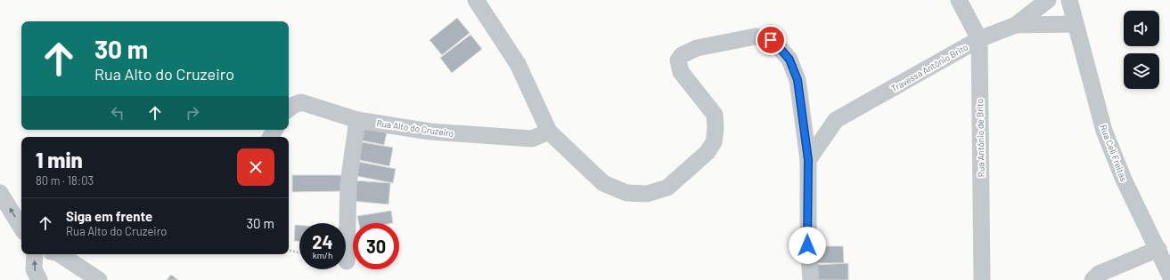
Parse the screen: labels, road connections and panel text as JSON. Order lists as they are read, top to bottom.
{
  "streets": {
    "street": [
      "Travessa Antônio Brito",
      "Rua Alto do Cruzeiro",
      "Rua Antônio de Brito",
      "Rua Celi Freitas"
    ]
  },
  "crossings": [
    ["Travessa Antônio Brito", "Rua Antônio de Brito"],
    ["Travessa Antônio Brito", "Rua Celi Freitas"]
  ],
  "page": {
    "turn": ["30 m", "Rua Alto do Cruzeiro"],
    "heading": ["1 min", "80 m · 18:03"],
    "list": [
      {
        "name": "Siga em frente",
        "note": "Rua Alto do Cruzeiro",
        "value": "30 m"
      }
    ],
    "speed": "24 km/h",
    "limit": "30"
  }
}
